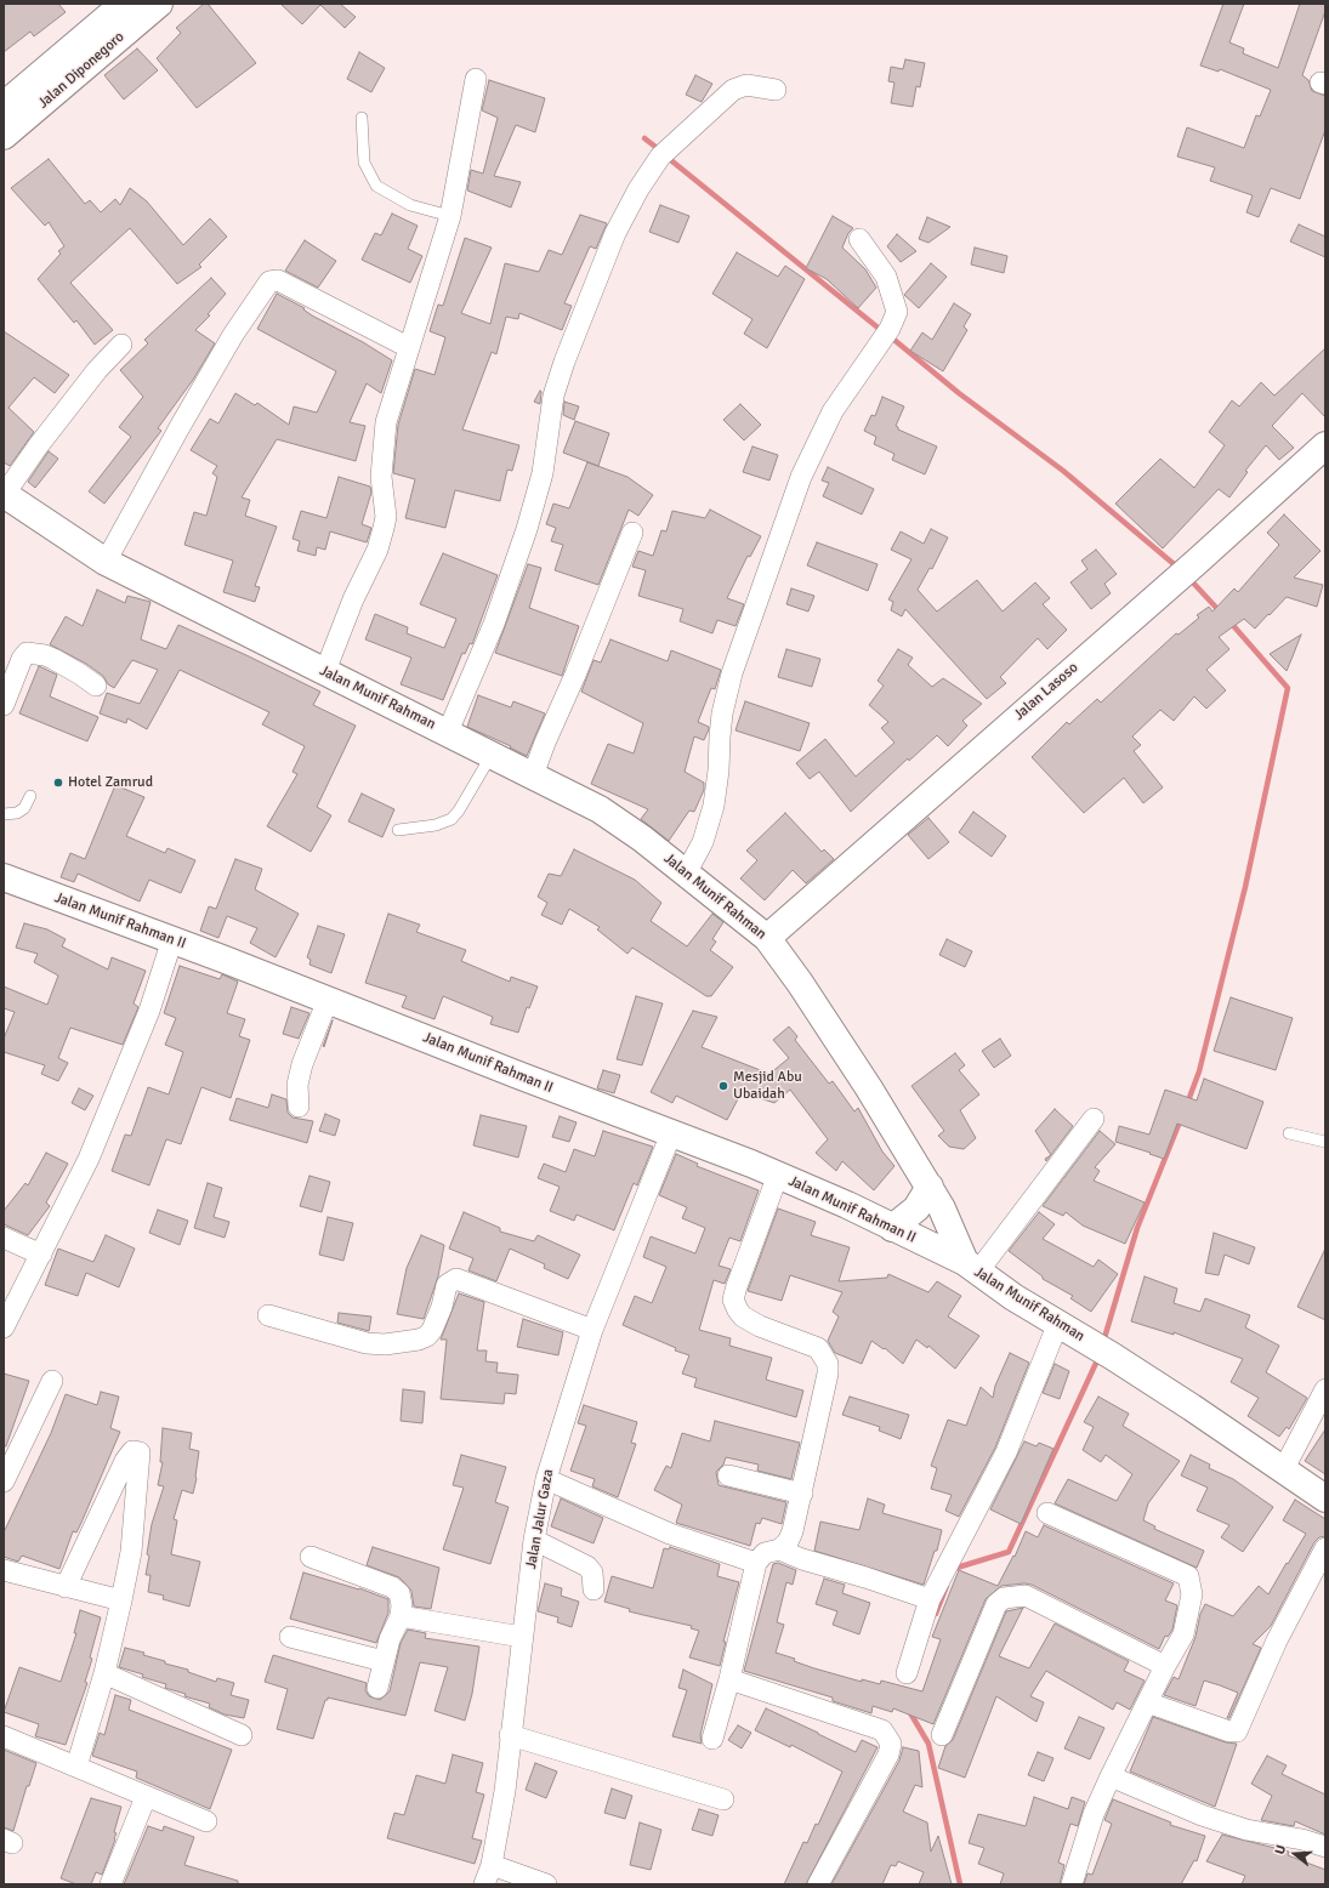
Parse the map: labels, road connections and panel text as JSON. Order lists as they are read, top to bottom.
{
  "streets": {
    "main road": [
      "Jalan Diponegoro",
      "Jalan Lasoso",
      "Jalan Munif Rahman",
      "Jalan Munif Rahman II"
    ],
    "street": ["Jalan Jalur Gaza"]
  },
  "crossings": [
    ["Jalan Lasoso", "Jalan Munif Rahman"],
    ["Jalan Munif Rahman", "Jalan Munif Rahman II"],
    ["Jalan Munif Rahman II", "Jalan Jalur Gaza"]
  ],
  "places": ["Hotel Zamrud", "Mesjid Abu Ubaidah"],
  "north": "left"
}
